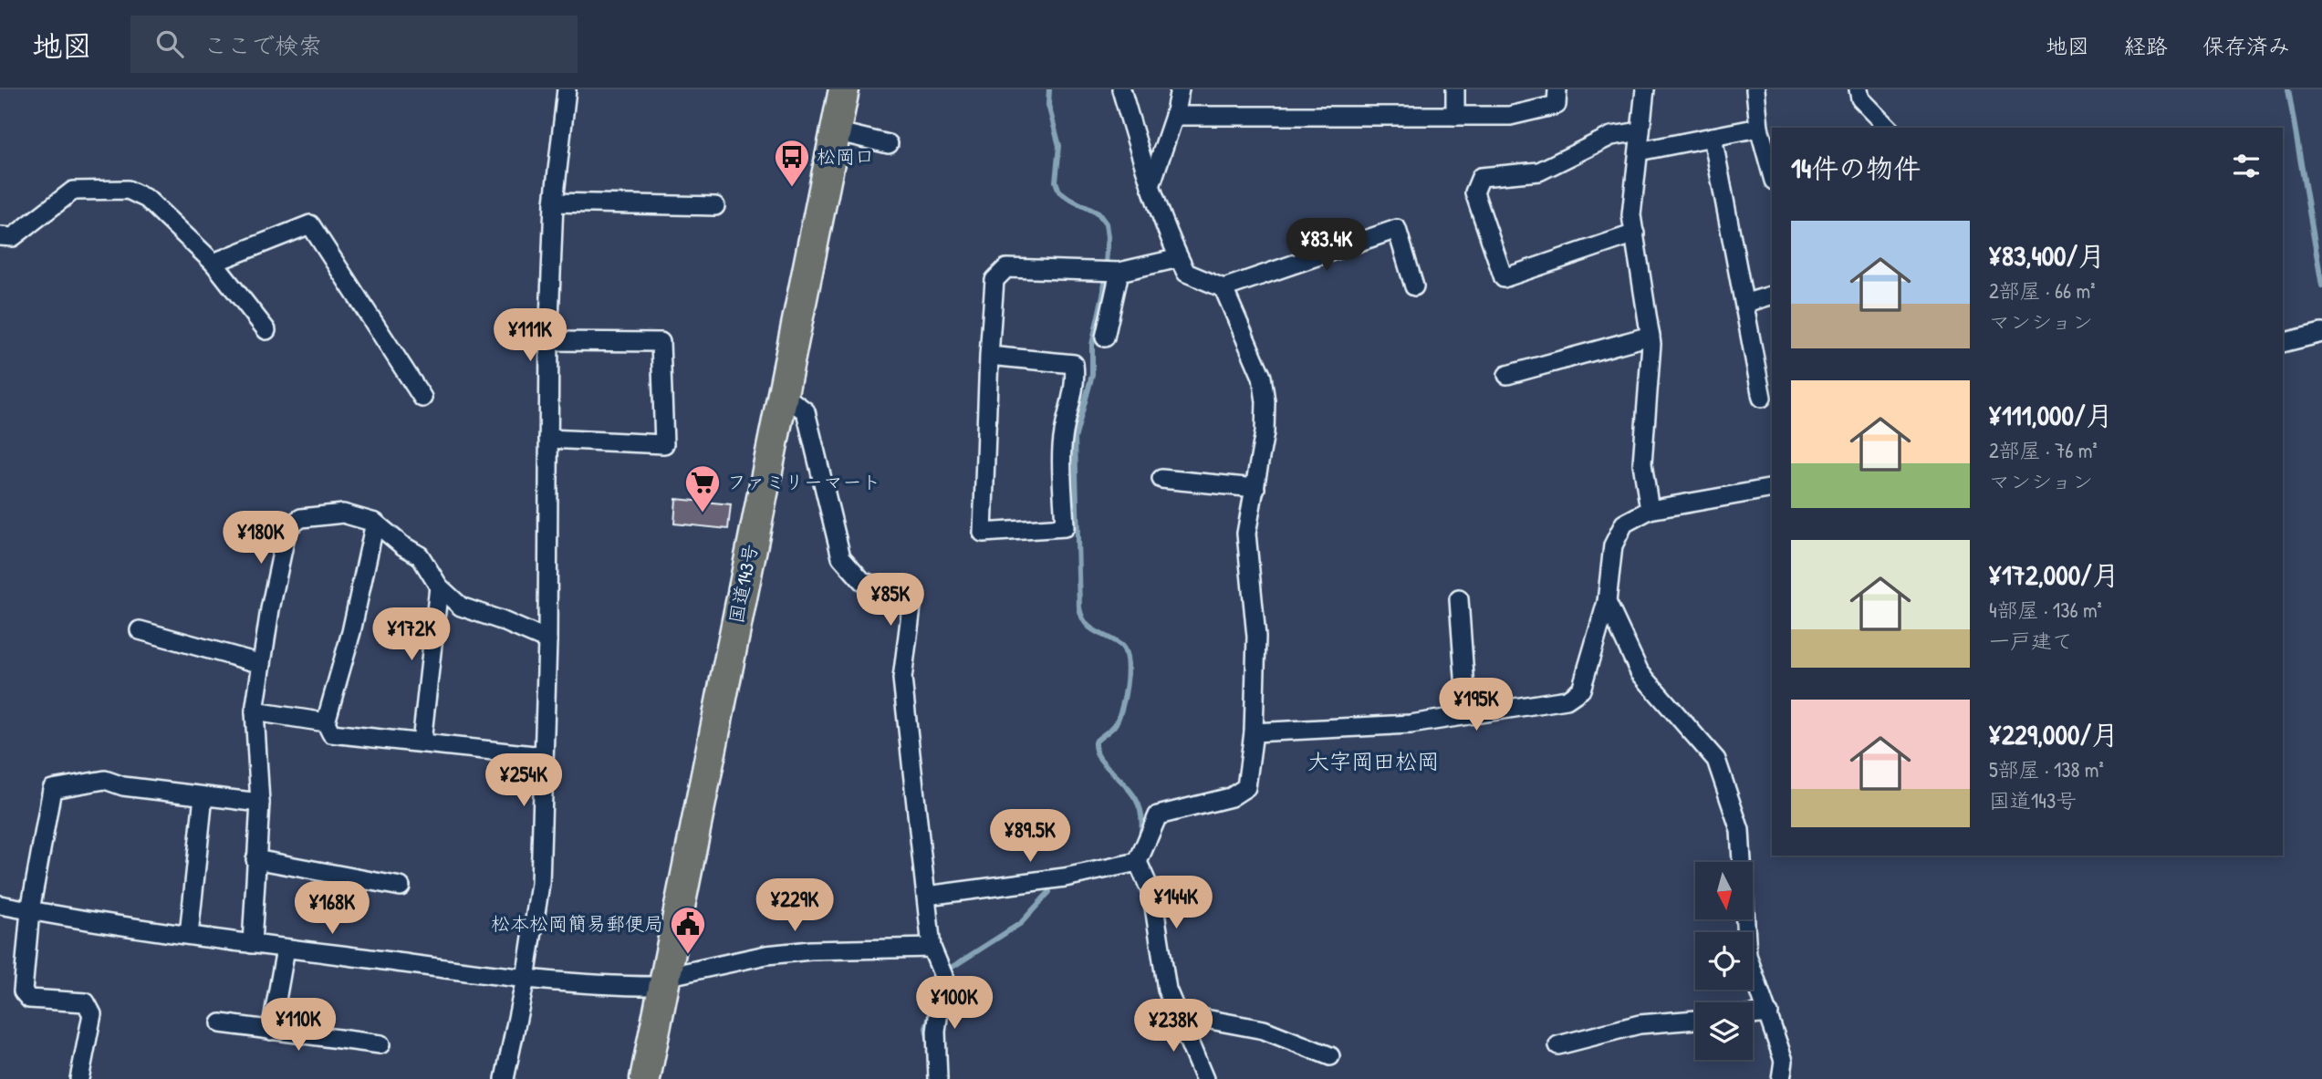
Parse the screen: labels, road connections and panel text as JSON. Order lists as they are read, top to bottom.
{
  "streets": {
    "highway": ["国道143号"]
  },
  "districts": ["大字岡田松岡"],
  "places": {
    "bus stop": ["松岡口"],
    "supermarket": ["ファミリーマート"],
    "public building": ["松本松岡簡易郵便局"]
  },
  "north": "bottom",
  "page": {
    "header": "地図",
    "search": "ここで検索",
    "nav": ["地図", "経路", "保存済み"],
    "heading": "14件の物件",
    "list": [
      {
        "name": "¥83,400/月",
        "note": "2部屋 · 66 m² · マンション"
      },
      {
        "name": "¥111,000/月",
        "note": "2部屋 · 76 m² · マンション"
      },
      {
        "name": "¥172,000/月",
        "note": "4部屋 · 136 m² · 一戸建て"
      },
      {
        "name": "¥229,000/月",
        "note": "5部屋 · 138 m² · 国道143号"
      }
    ],
    "price": [
      "¥83.4K",
      "¥111K",
      "¥180K",
      "¥85K",
      "¥172K",
      "¥195K",
      "¥254K",
      "¥89.5K",
      "¥144K",
      "¥229K",
      "¥168K",
      "¥100K",
      "¥110K",
      "¥238K"
    ]
  }
}
